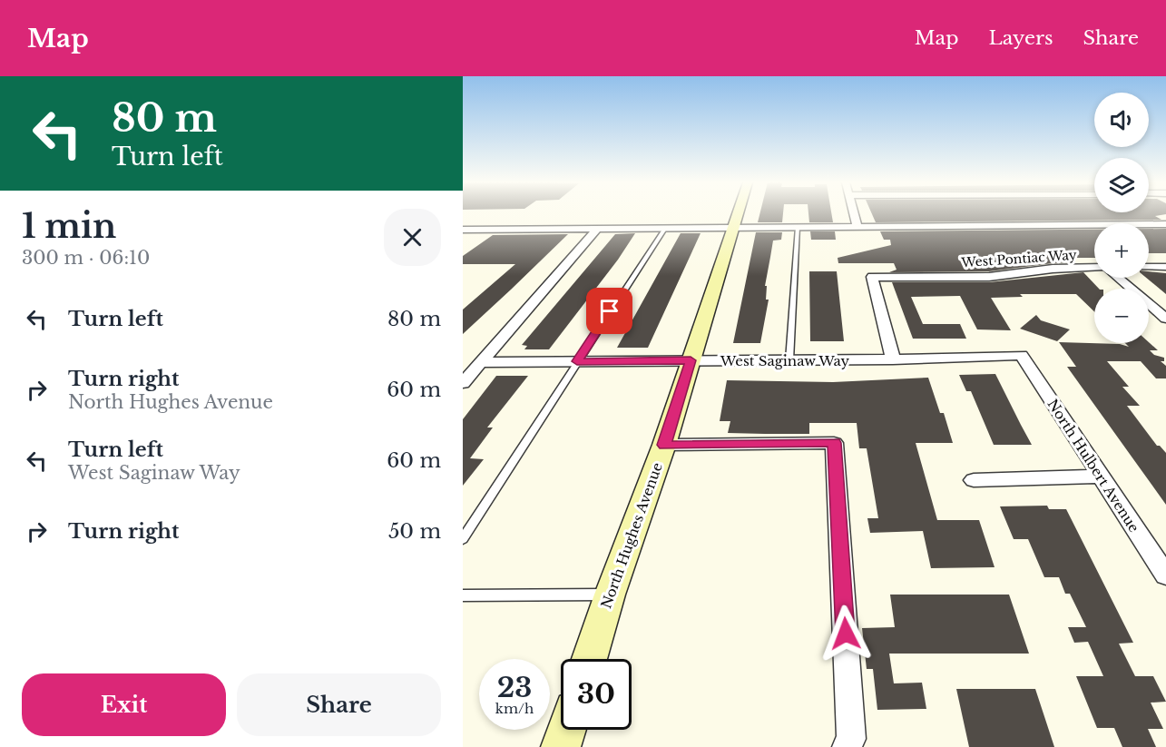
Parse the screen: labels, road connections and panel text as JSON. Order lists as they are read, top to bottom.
{
  "streets": {
    "street": [
      "West Pontiac Way",
      "West Saginaw Way",
      "North Hulbert Avenue",
      "North Hughes Avenue"
    ]
  },
  "crossings": [
    ["West Pontiac Way", "West Saginaw Way"],
    ["West Saginaw Way", "North Hulbert Avenue"],
    ["West Saginaw Way", "North Hughes Avenue"]
  ],
  "page": {
    "header": "Map",
    "nav": ["Map", "Layers", "Share"],
    "turn": ["80 m", "Turn left"],
    "map_buttons": ["+", "−"],
    "heading": ["1 min", "300 m · 06:10"],
    "list": [
      {
        "name": "Turn left",
        "value": "80 m"
      },
      {
        "name": "Turn right",
        "note": "North Hughes Avenue",
        "value": "60 m"
      },
      {
        "name": "Turn left",
        "note": "West Saginaw Way",
        "value": "60 m"
      },
      {
        "name": "Turn right",
        "value": "50 m"
      }
    ],
    "speed": "23 km/h",
    "limit": "30",
    "buttons": ["Exit", "Share"]
  }
}
